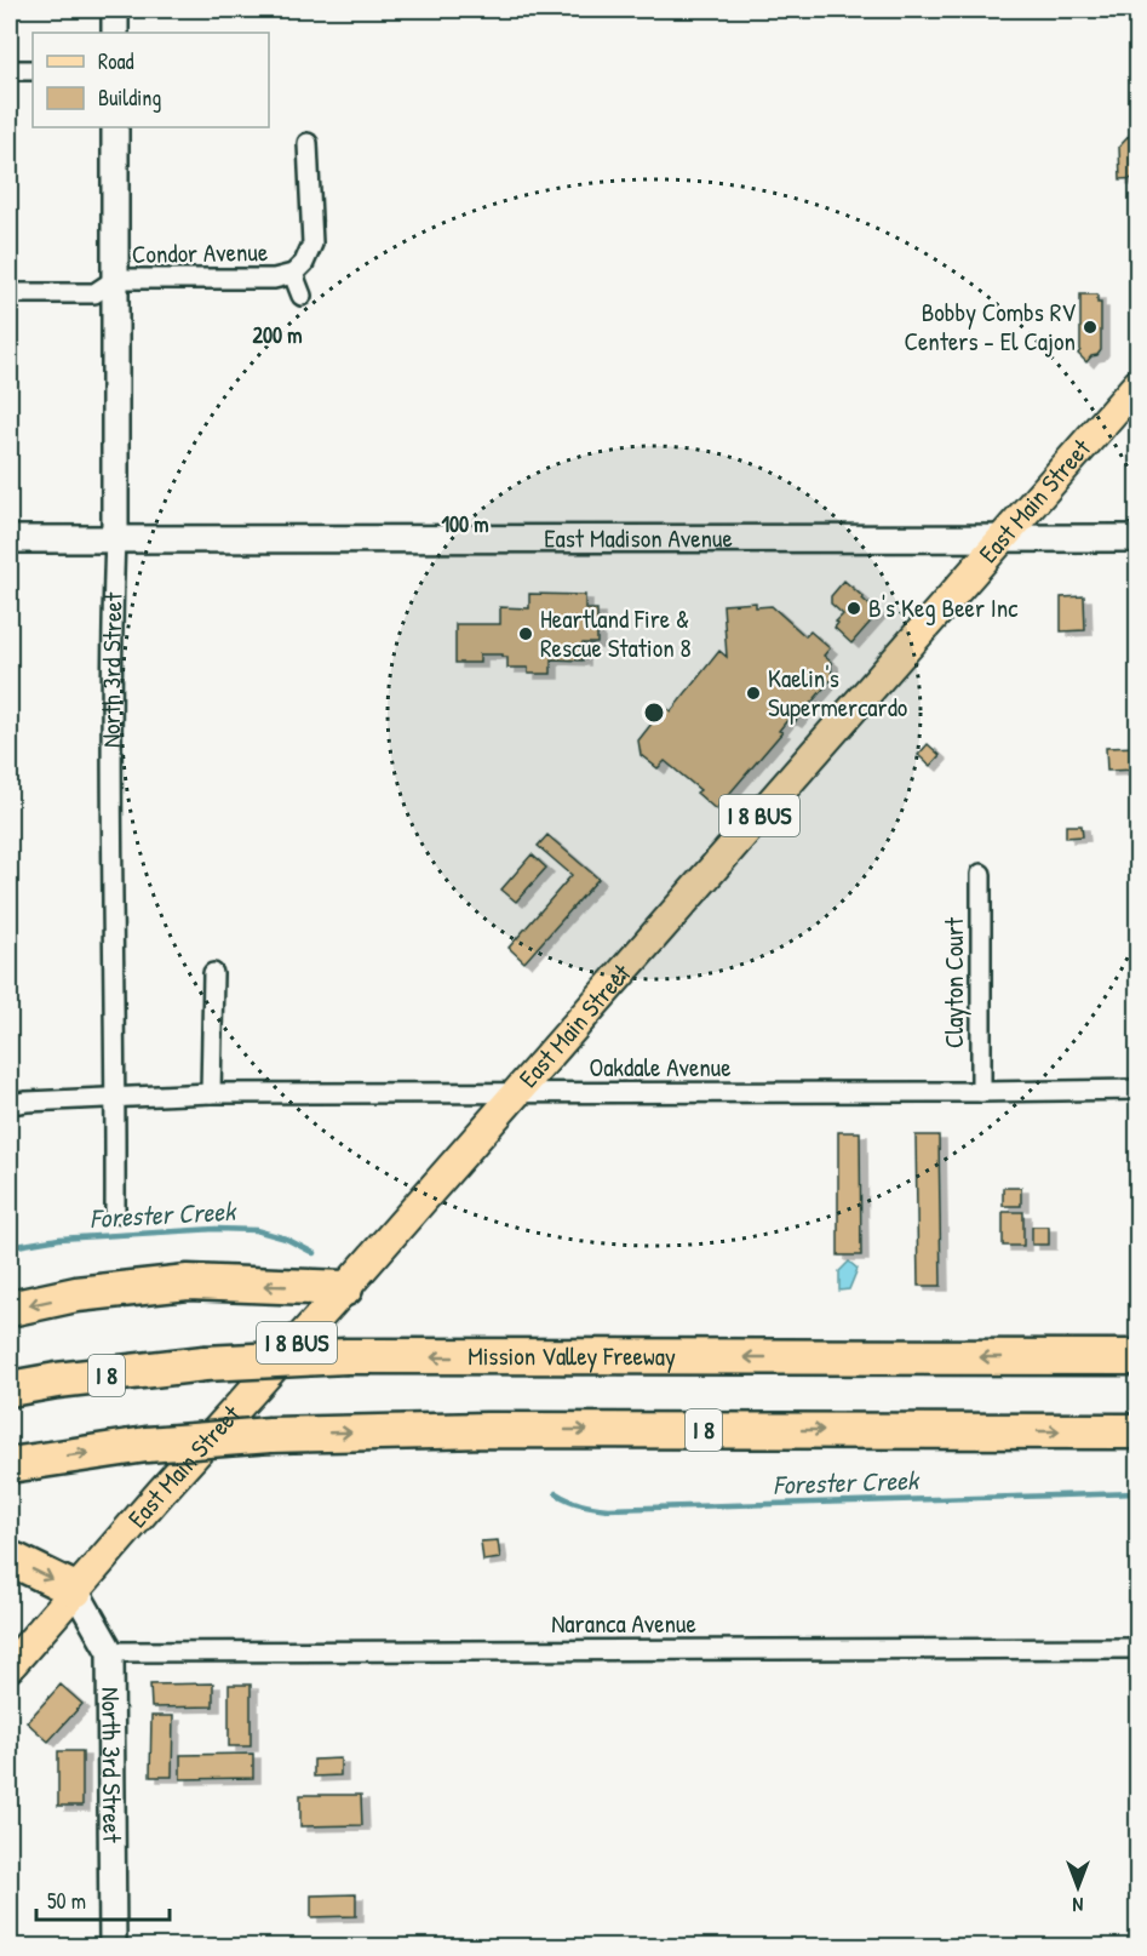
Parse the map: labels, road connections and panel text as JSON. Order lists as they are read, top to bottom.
{
  "streets": {
    "highway": ["Mission Valley Freeway", "I 8"],
    "main road": ["East Main Street", "I 8 BUS"],
    "street": [
      "Condor Avenue",
      "East Madison Avenue",
      "North 3rd Street",
      "Clayton Court",
      "Oakdale Avenue",
      "Naranca Avenue"
    ]
  },
  "crossings": [
    ["Condor Avenue", "North 3rd Street"],
    ["East Main Street", "East Madison Avenue"],
    ["East Main Street", "North 3rd Street"],
    ["East Main Street", "Oakdale Avenue"],
    ["East Madison Avenue", "North 3rd Street"],
    ["North 3rd Street", "Oakdale Avenue"],
    ["North 3rd Street", "Naranca Avenue"],
    ["Clayton Court", "Oakdale Avenue"]
  ],
  "water": ["Forester Creek"],
  "places": [
    "Bobby Combs RV Centers - El Cajon",
    "B's Keg Beer Inc",
    "Heartland Fire & Rescue Station 8",
    "Kaelin's Supermercardo"
  ],
  "legend": ["Road", "Building"],
  "scale_bar": "50 m",
  "north": "bottom",
  "rings": ["200 m", "100 m"]
}
